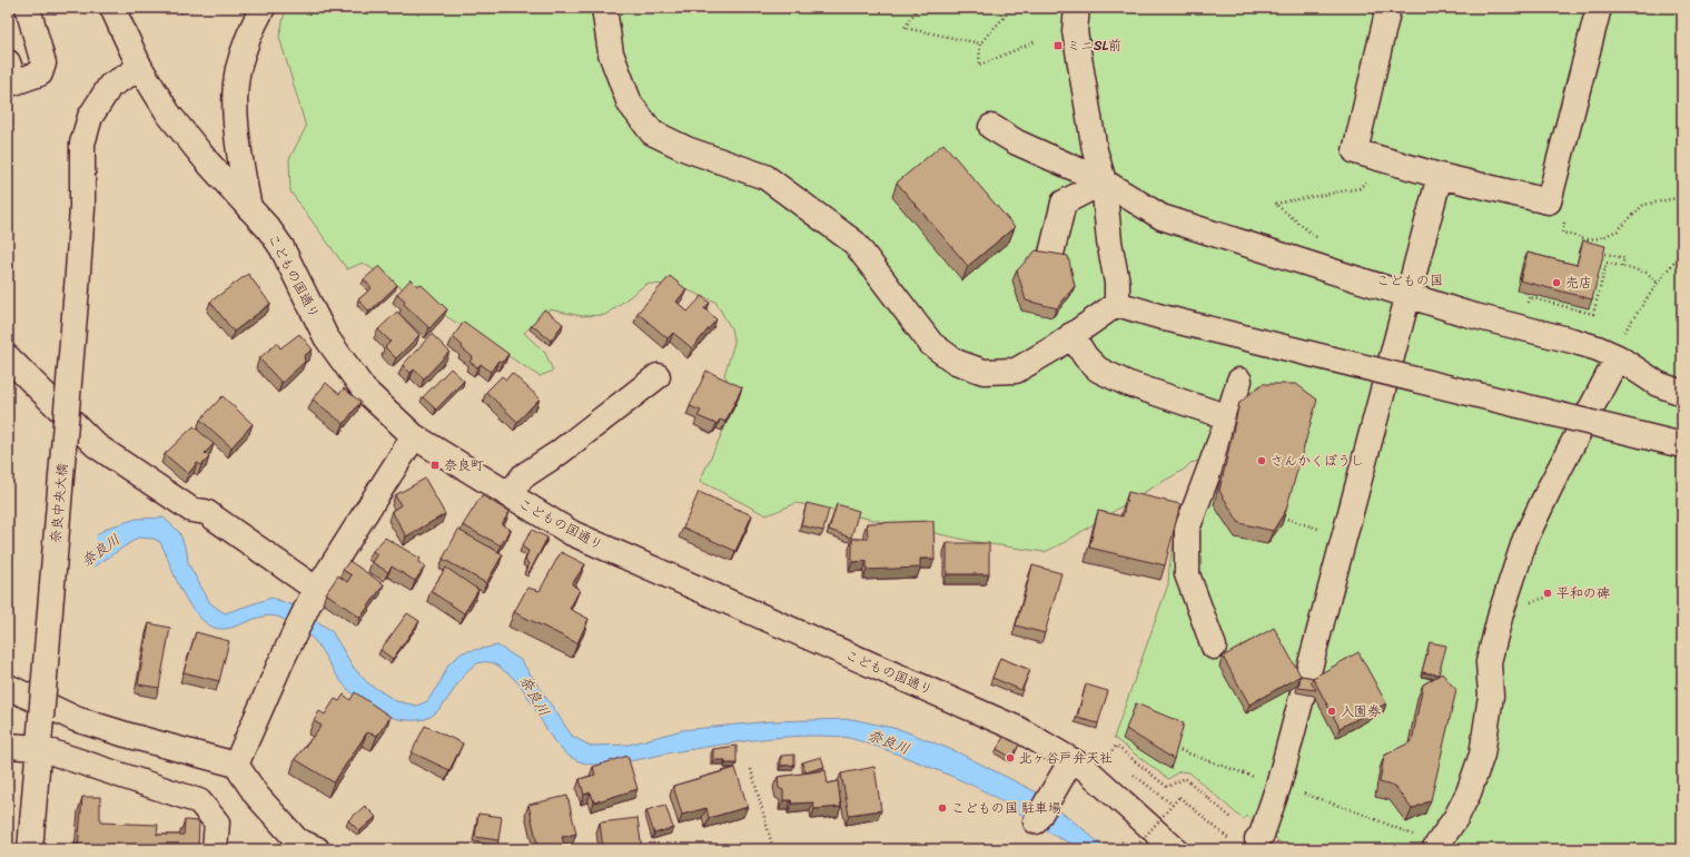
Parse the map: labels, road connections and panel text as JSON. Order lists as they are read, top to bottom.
{
  "streets": {
    "street": ["こどもの国通り", "奈良中央大橋"]
  },
  "crossings": [
    ["こどもの国通り", "奈良中央大橋"]
  ],
  "water": ["奈良川"],
  "parks": ["こどもの国"],
  "places": {
    "transit": ["ミニSL前", "奈良町"],
    "other": [
      "売店",
      "さんかくぼうし",
      "平和の碑",
      "入園券",
      "北ヶ谷戸弁天社",
      "こどもの国 駐車場"
    ]
  }
}
